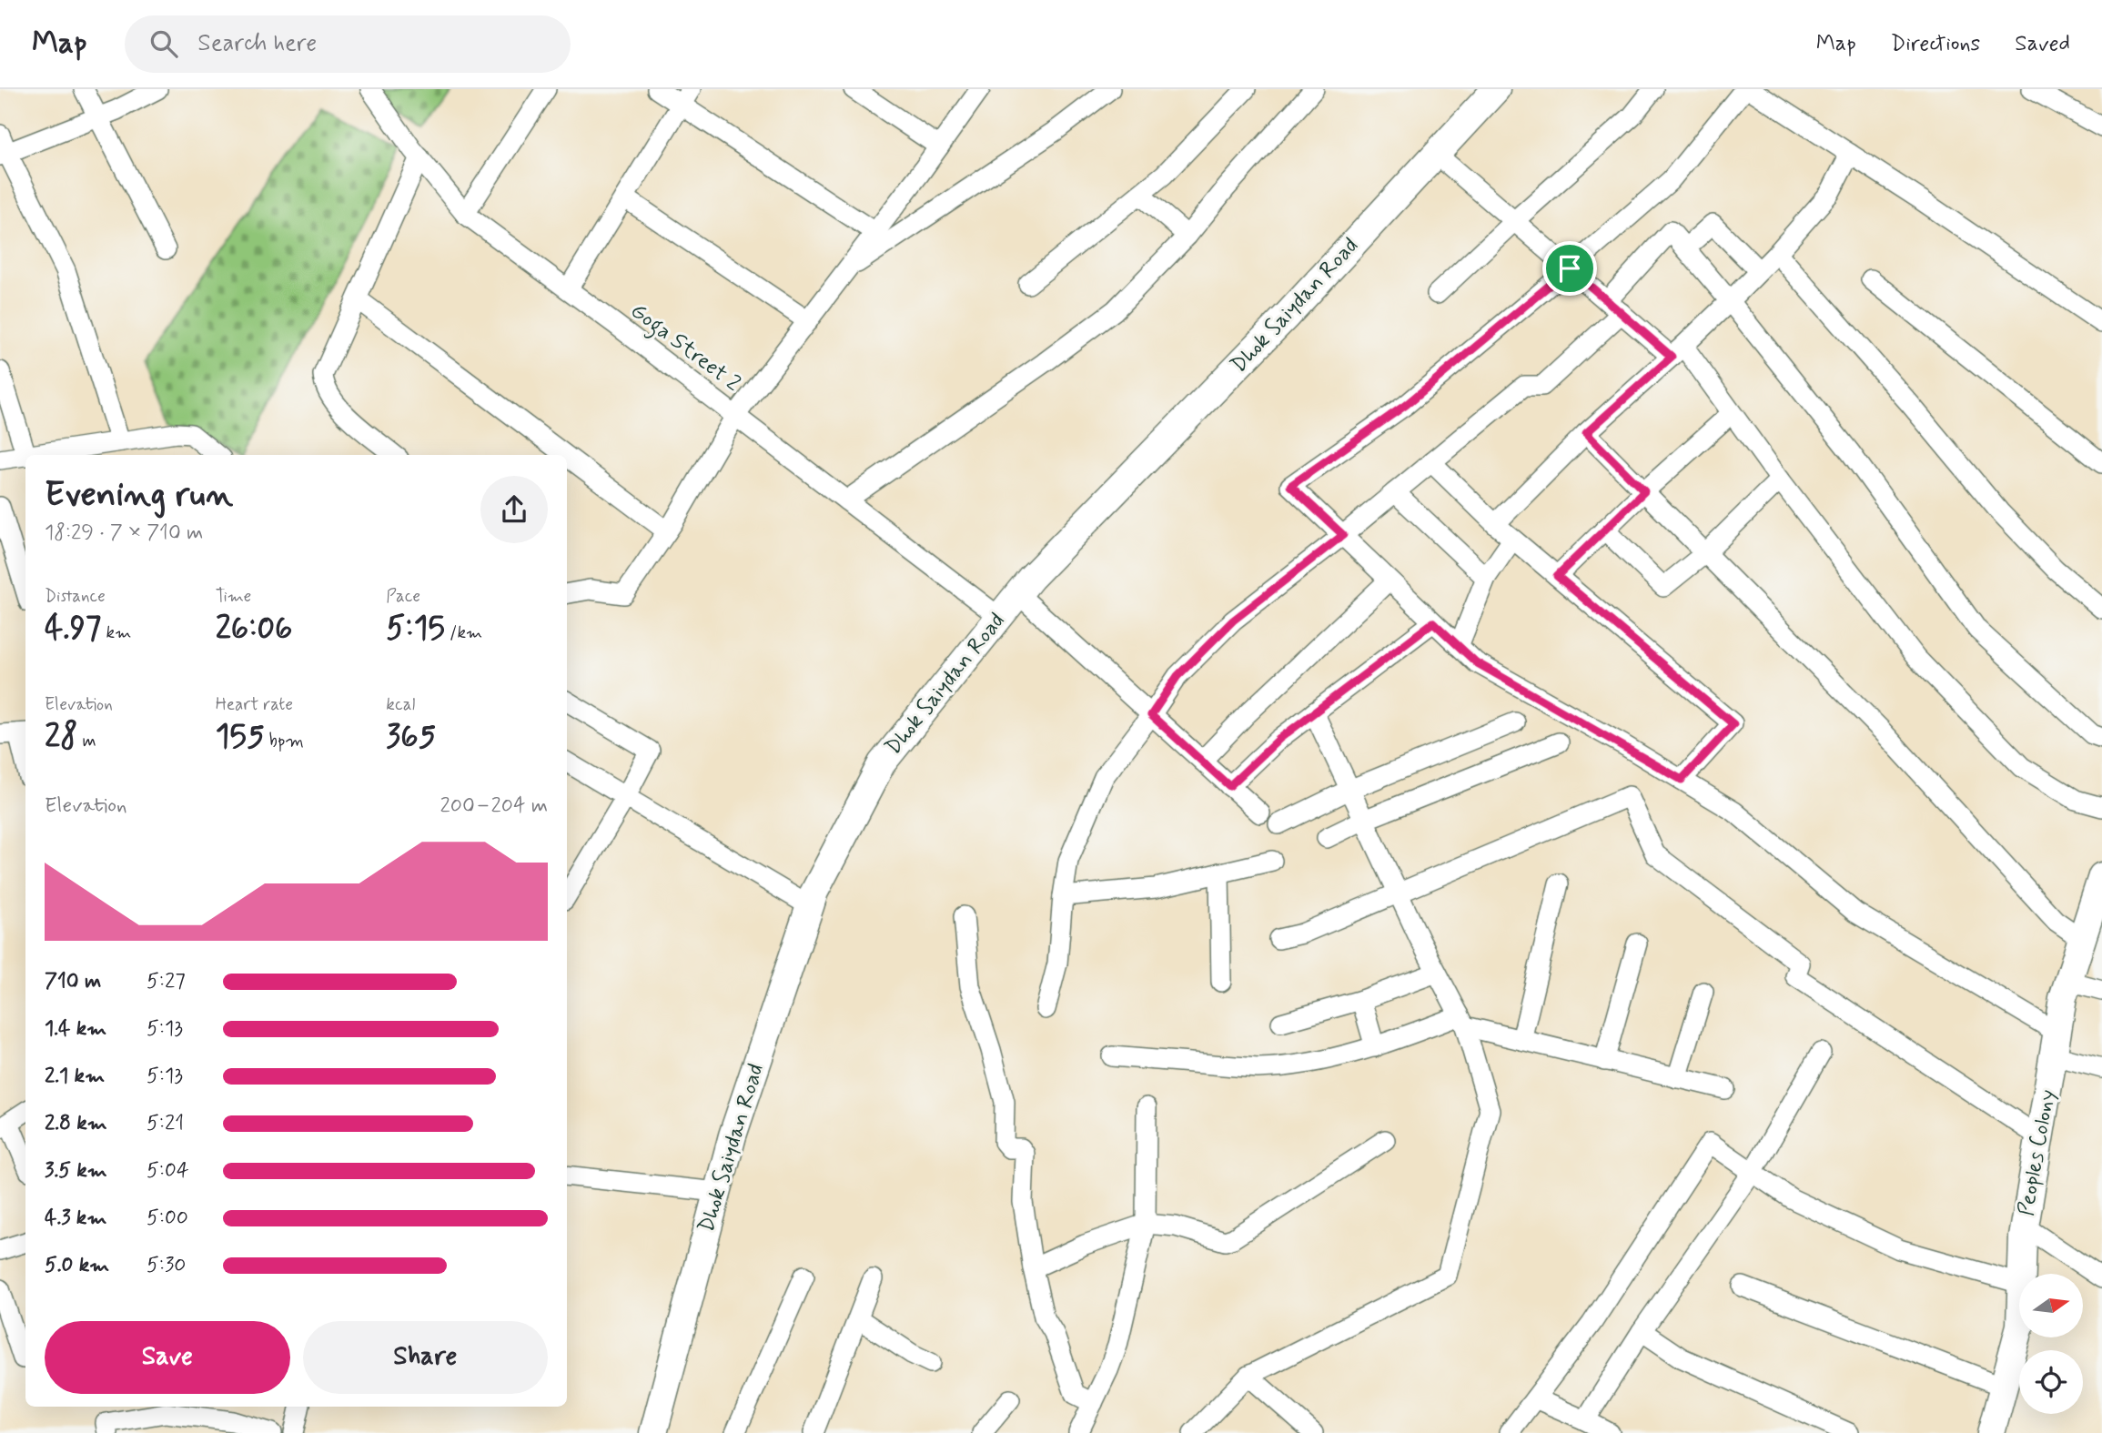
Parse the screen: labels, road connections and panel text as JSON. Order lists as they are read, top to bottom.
{
  "streets": {
    "main road": ["Dhok Saiydan Road", "Peoples Colony"],
    "street": ["Goga Street 2"]
  },
  "crossings": [
    ["Dhok Saiydan Road", "Goga Street 2"]
  ],
  "north": "right",
  "page": {
    "header": "Map",
    "search": "Search here",
    "nav": ["Map", "Directions", "Saved"],
    "heading": ["Evening run", "18:29 · 7 × 710 m"],
    "stats": [
      ["Distance", "4.97 km"],
      ["Time", "26:06"],
      ["Pace", "5:15 /km"],
      ["Elevation", "28 m"],
      ["Heart rate", "155 bpm"],
      ["kcal", "365"]
    ],
    "chart": ["Elevation", "200–204 m"],
    "list": [
      {
        "name": "710 m",
        "note": "5:27"
      },
      {
        "name": "1.4 km",
        "note": "5:13"
      },
      {
        "name": "2.1 km",
        "note": "5:13"
      },
      {
        "name": "2.8 km",
        "note": "5:21"
      },
      {
        "name": "3.5 km",
        "note": "5:04"
      },
      {
        "name": "4.3 km",
        "note": "5:00"
      },
      {
        "name": "5.0 km",
        "note": "5:30"
      }
    ],
    "buttons": ["Save", "Share"]
  }
}
